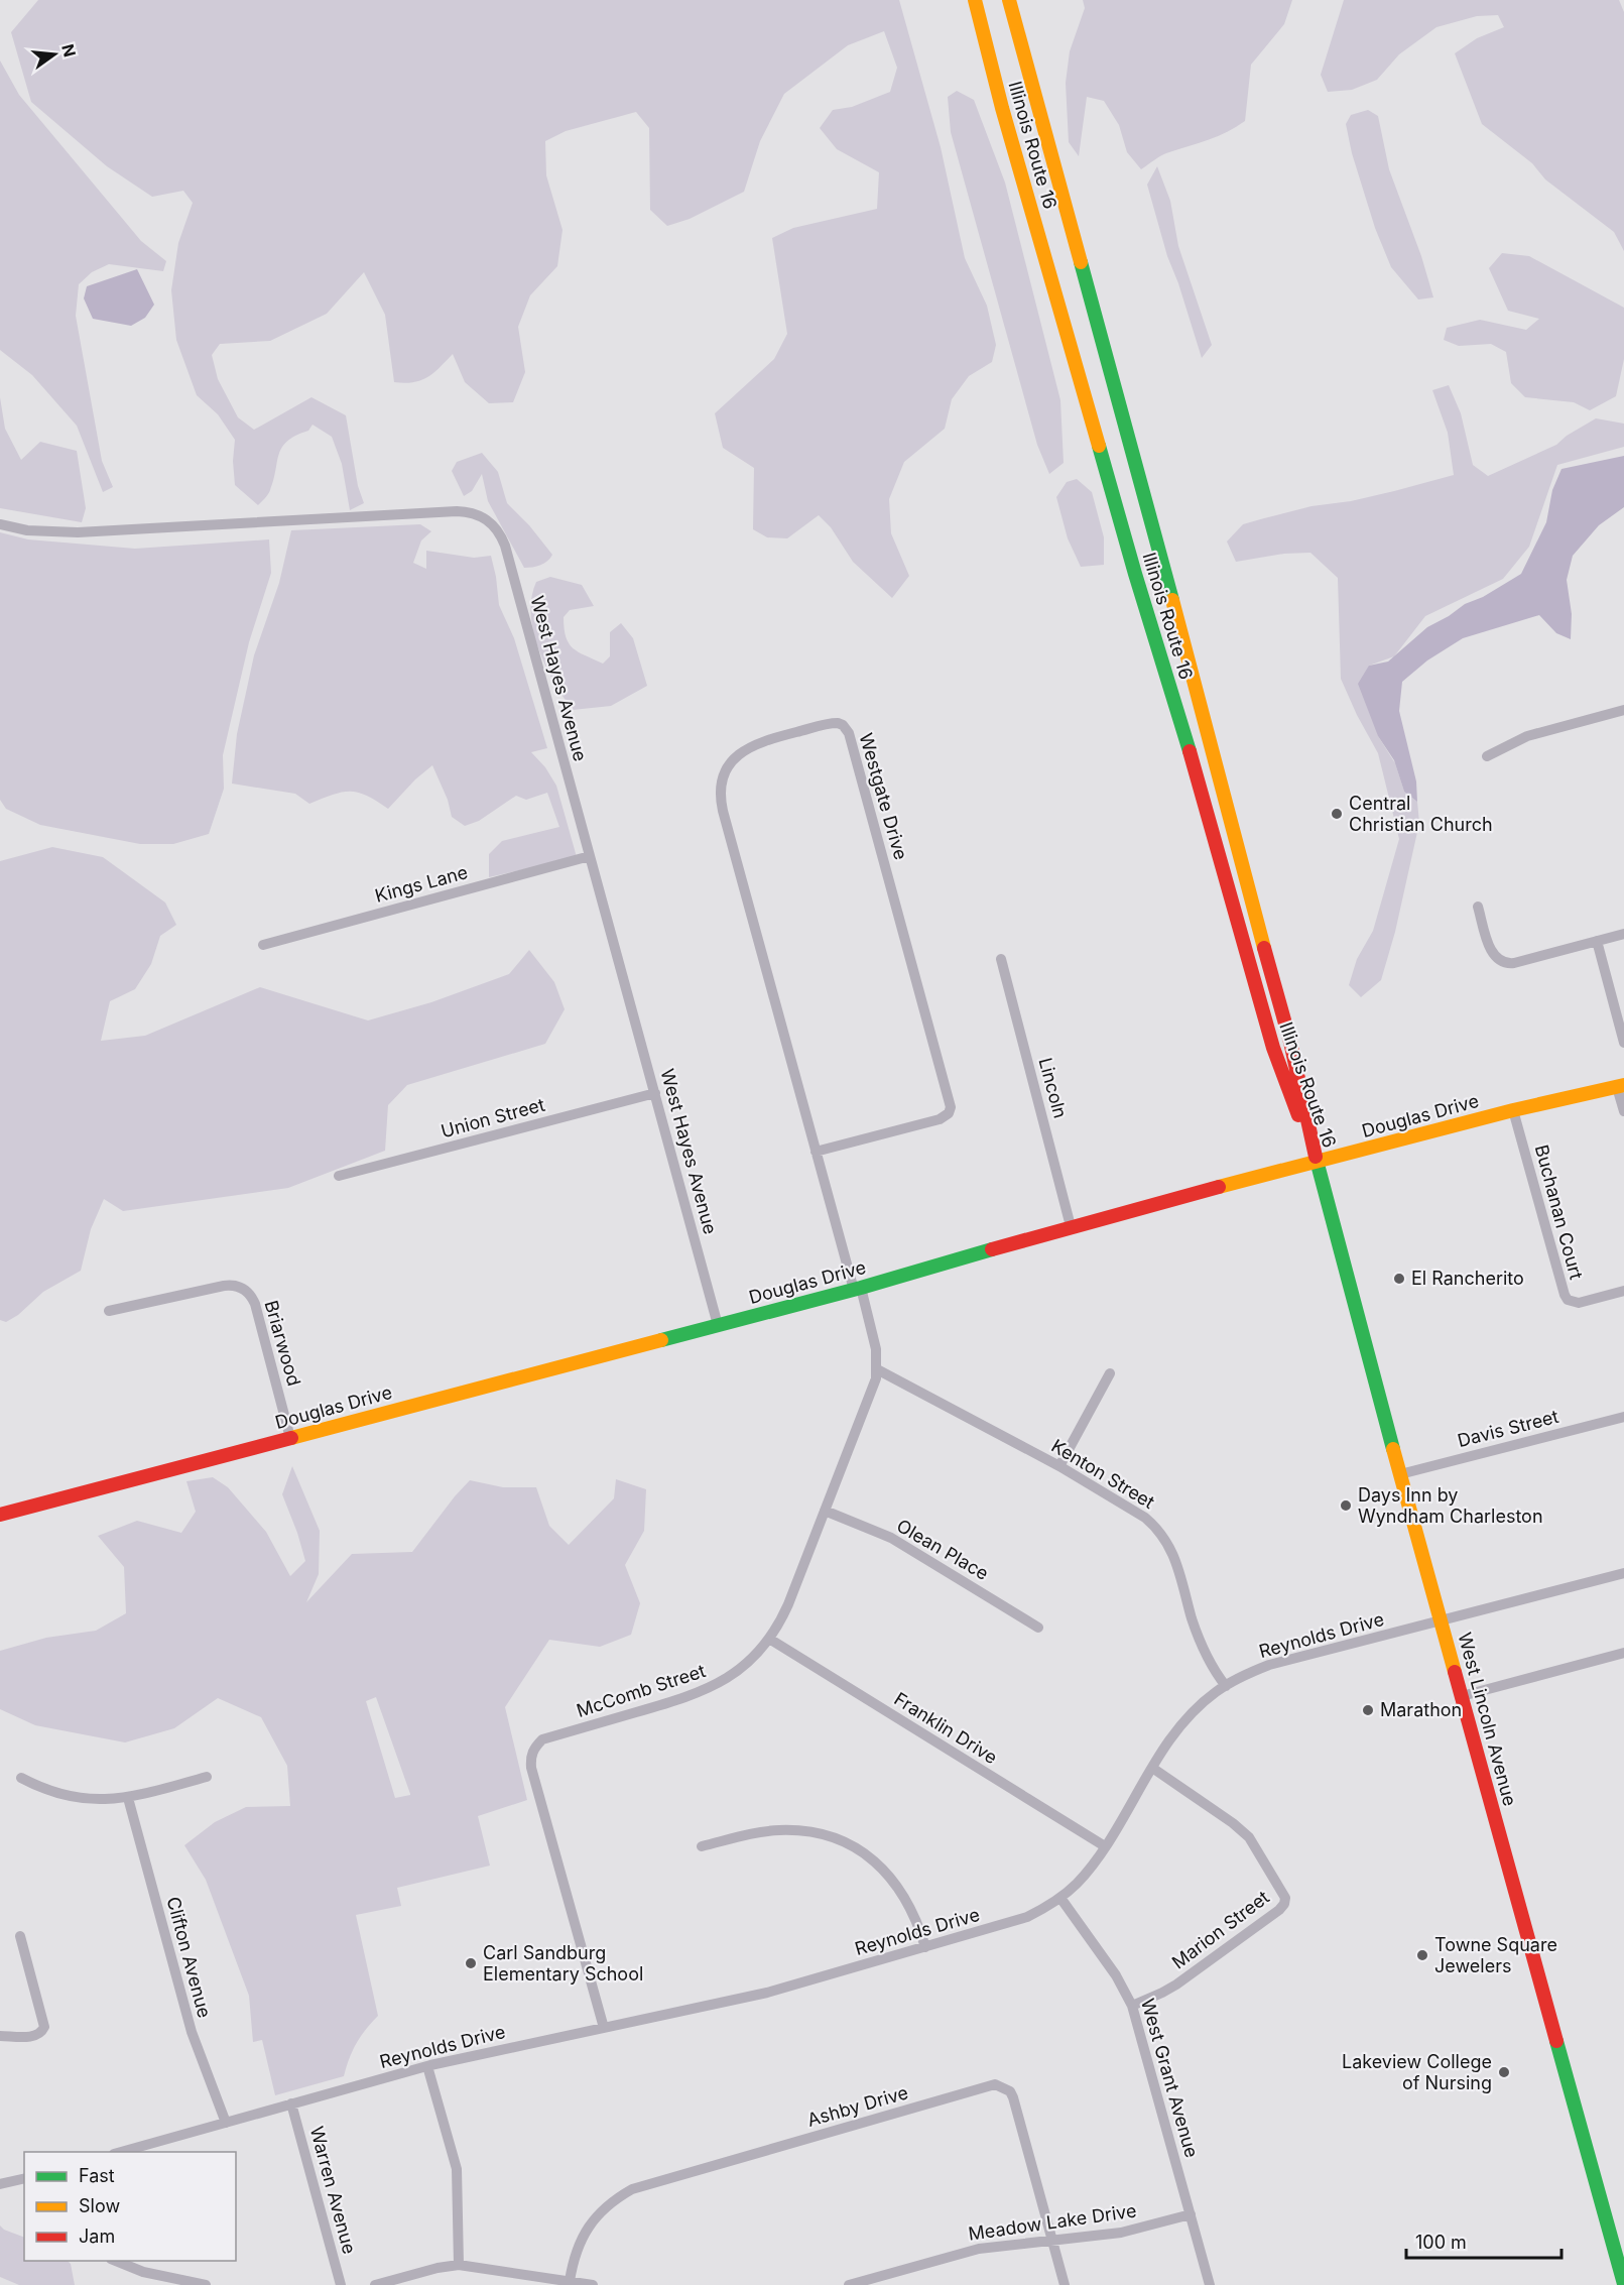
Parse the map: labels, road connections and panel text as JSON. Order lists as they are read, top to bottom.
{
  "streets": {
    "main road": ["Illinois Route 16", "Douglas Drive", "West Lincoln Avenue"],
    "street": [
      "West Hayes Avenue",
      "Westgate Drive",
      "Kings Lane",
      "Lincoln",
      "Union Street",
      "Buchanan Court",
      "Briarwood",
      "Davis Street",
      "Kenton Street",
      "Olean Place",
      "Reynolds Drive",
      "McComb Street",
      "Franklin Drive",
      "Marion Street",
      "Clifton Avenue",
      "West Grant Avenue",
      "Ashby Drive",
      "Warren Avenue",
      "Meadow Lake Drive"
    ]
  },
  "crossings": [
    ["Illinois Route 16", "Douglas Drive"],
    ["Illinois Route 16", "West Lincoln Avenue"],
    ["West Hayes Avenue", "Kings Lane"],
    ["West Hayes Avenue", "Douglas Drive"],
    ["West Hayes Avenue", "Union Street"],
    ["Westgate Drive", "Douglas Drive"],
    ["Westgate Drive", "McComb Street"],
    ["Lincoln", "Douglas Drive"],
    ["Douglas Drive", "Buchanan Court"],
    ["Douglas Drive", "Briarwood"],
    ["Douglas Drive", "McComb Street"],
    ["Douglas Drive", "West Lincoln Avenue"],
    ["Davis Street", "West Lincoln Avenue"],
    ["Kenton Street", "Reynolds Drive"],
    ["Kenton Street", "McComb Street"],
    ["Olean Place", "McComb Street"],
    ["Reynolds Drive", "McComb Street"],
    ["Reynolds Drive", "West Lincoln Avenue"],
    ["Reynolds Drive", "Franklin Drive"],
    ["Reynolds Drive", "Marion Street"],
    ["Reynolds Drive", "Clifton Avenue"],
    ["Reynolds Drive", "West Grant Avenue"],
    ["Reynolds Drive", "Warren Avenue"],
    ["McComb Street", "Franklin Drive"],
    ["Marion Street", "West Grant Avenue"],
    ["West Grant Avenue", "Meadow Lake Drive"],
    ["Ashby Drive", "Meadow Lake Drive"]
  ],
  "places": [
    "Central Christian Church",
    "El Rancherito",
    "Days Inn by Wyndham Charleston",
    "Marathon",
    "Towne Square Jewelers",
    "Carl Sandburg Elementary School",
    "Lakeview College of Nursing"
  ],
  "legend": ["Fast", "Slow", "Jam"],
  "scale_bar": "100 m",
  "north": "right"
}
